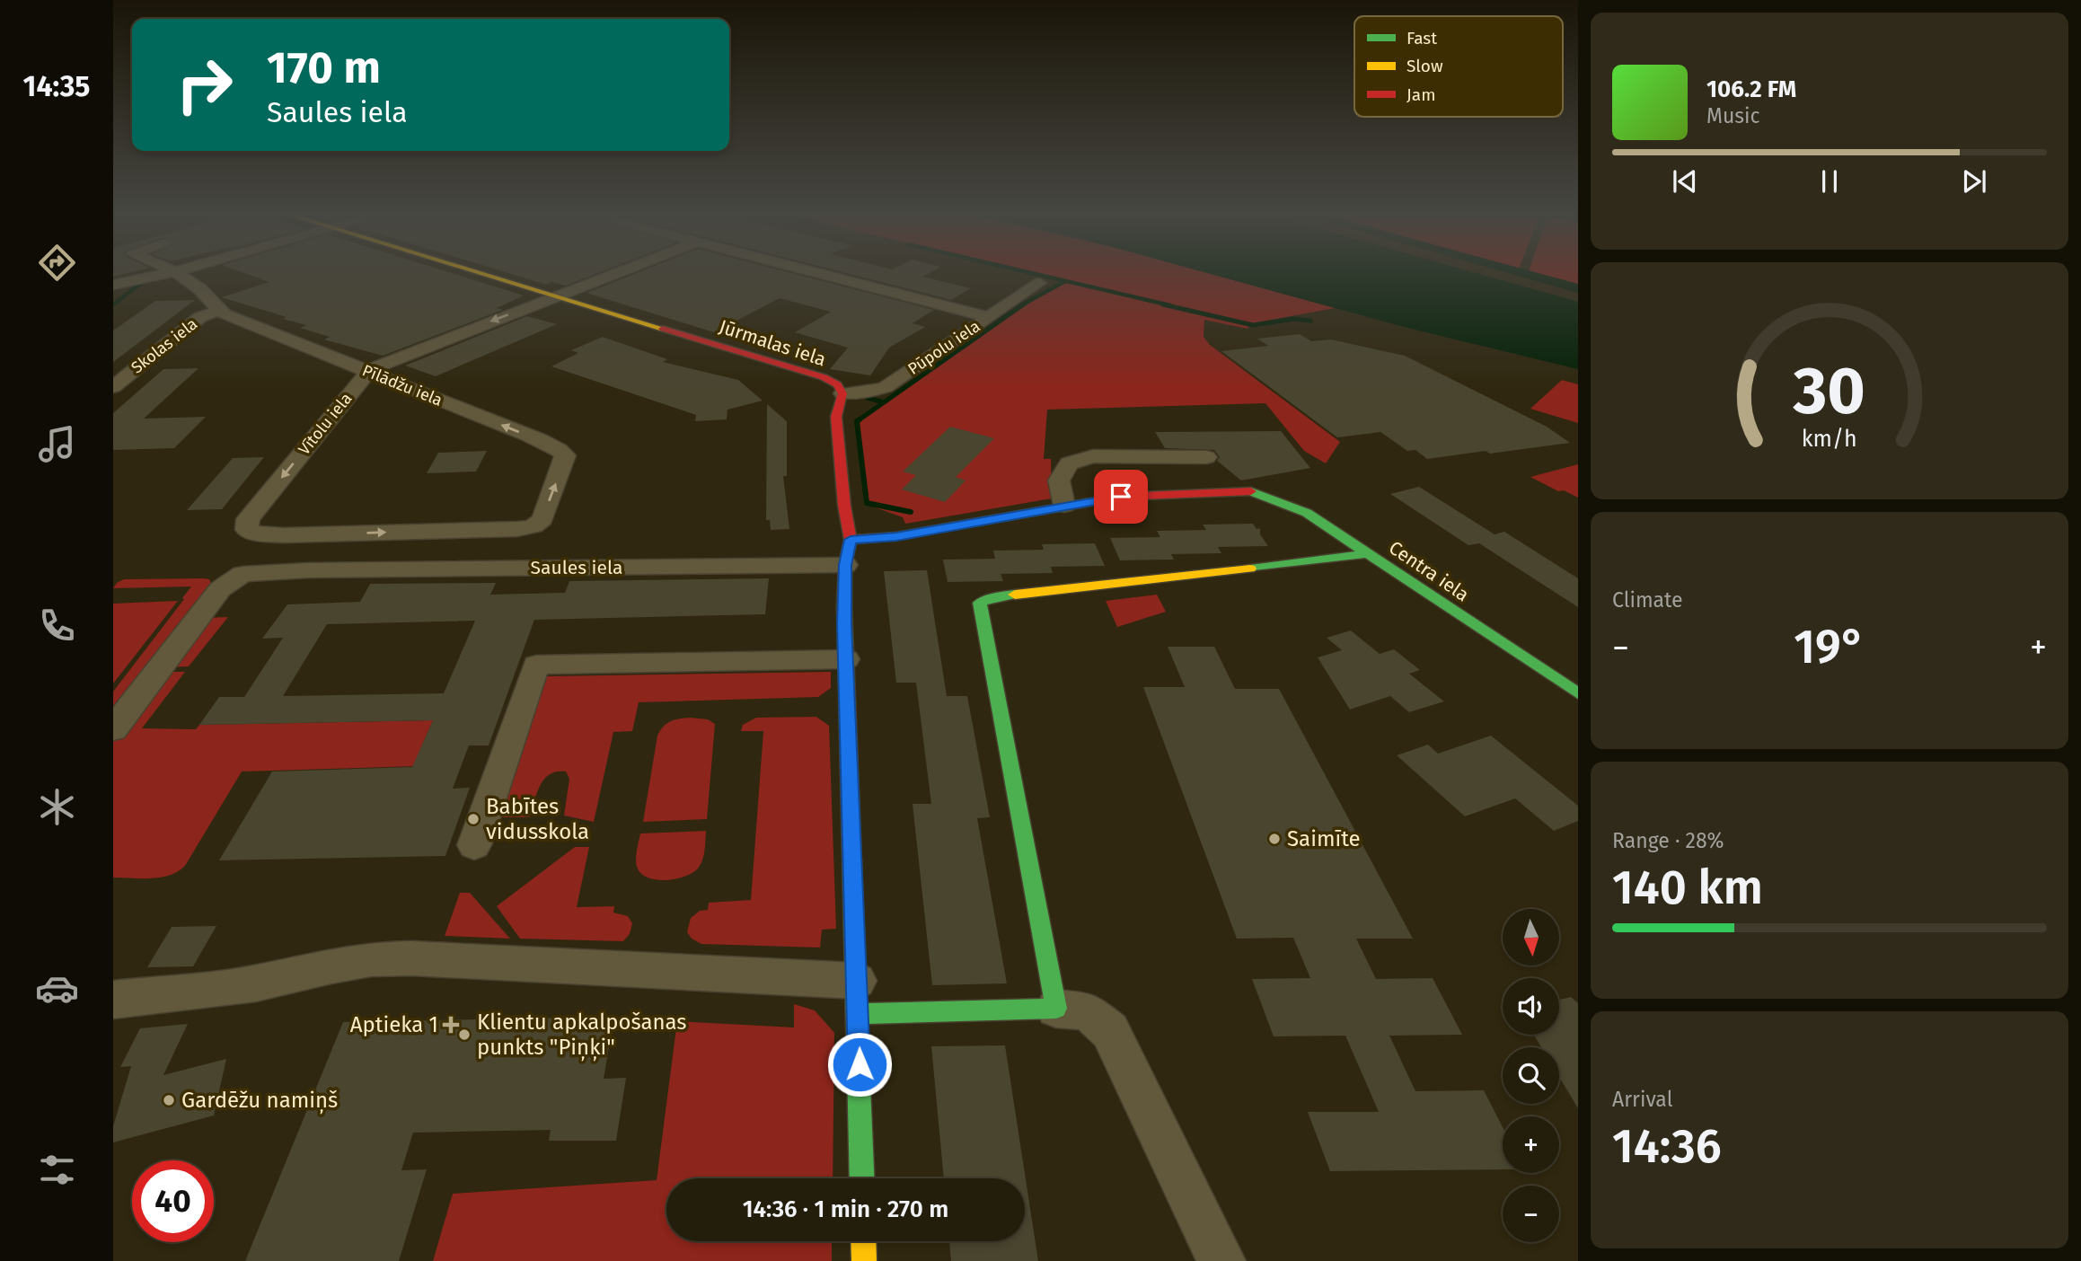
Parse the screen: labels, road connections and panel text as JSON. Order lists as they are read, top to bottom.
{
  "streets": {
    "street": [
      "Jūrmalas iela",
      "Skolas iela",
      "Pūpolu iela",
      "Pīlādžu iela",
      "Vītolu iela",
      "Saules iela",
      "Centra iela"
    ]
  },
  "crossings": [
    ["Jūrmalas iela", "Pūpolu iela"],
    ["Jūrmalas iela", "Vītolu iela"],
    ["Skolas iela", "Pīlādžu iela"],
    ["Pīlādžu iela", "Vītolu iela"]
  ],
  "places": {
    "other": [
      "Babītes vidusskola",
      "Saimīte",
      "Klientu apkalpošanas punkts \"Piņķi\"",
      "Gardēžu namiņš"
    ],
    "health": ["Aptieka 1"]
  },
  "legend": ["Fast", "Slow", "Jam"],
  "north": "bottom",
  "page": {
    "tabs": "14:35",
    "turn": ["170 m", "Saules iela"],
    "song": ["106.2 FM", "Music"],
    "tile": [
      "Climate",
      ["Range · 28%", "140 km"],
      ["Arrival", "14:36"]
    ],
    "heat": ["−", "19°", "+"],
    "map_buttons": ["+", "−"],
    "limit": "40",
    "trip": "14:36 · 1 min · 270 m",
    "gauge": ["30", "km/h"]
  }
}
